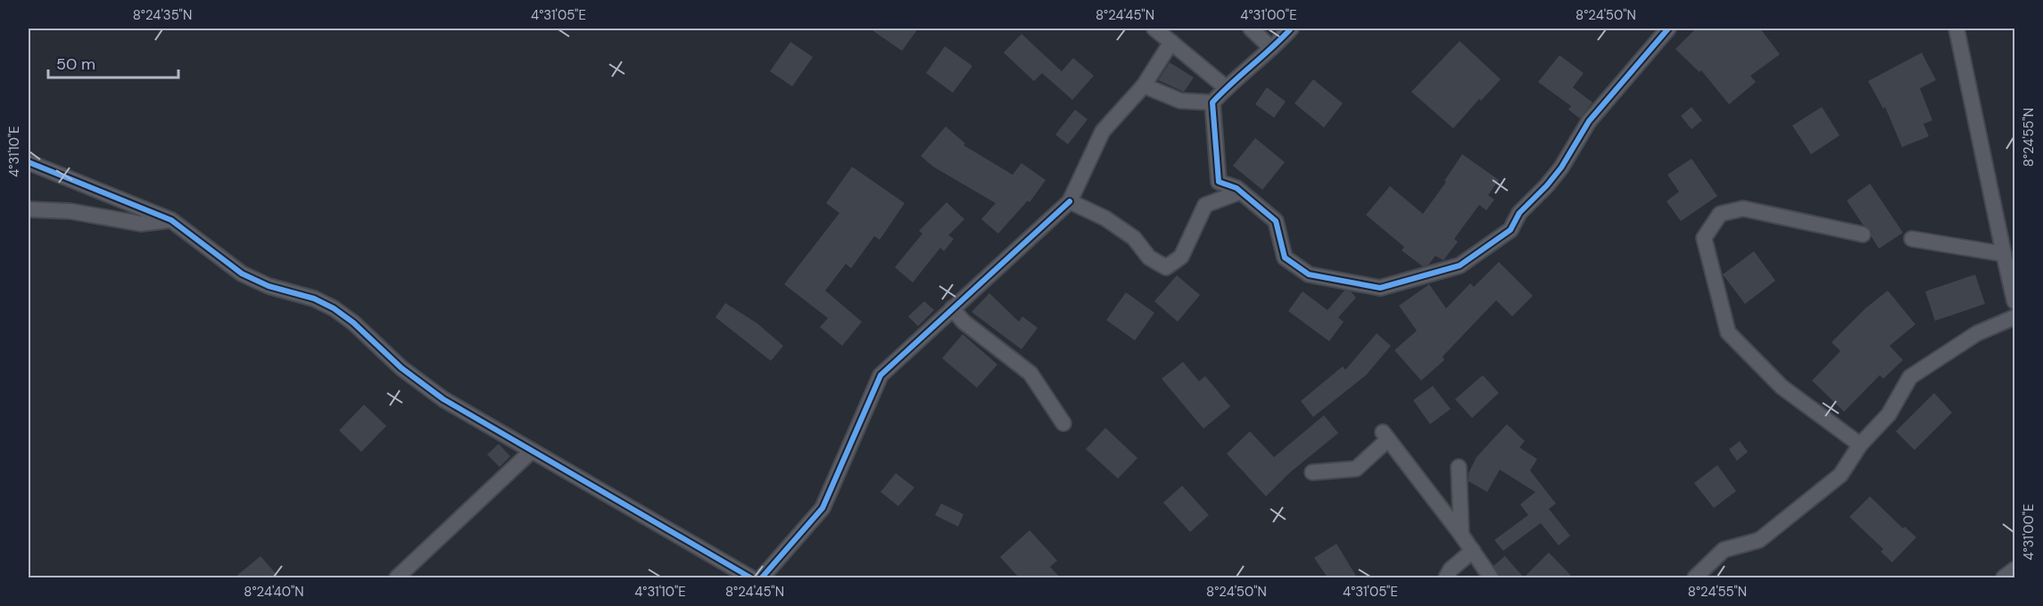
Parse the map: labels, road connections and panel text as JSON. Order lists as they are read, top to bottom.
{
  "scale_bar": "50 m",
  "coordinates": [
    "8°24'35\"N",
    "4°31'05\"E",
    "8°24'45\"N",
    "4°31'00\"E",
    "8°24'50\"N",
    "8°24'55\"N",
    "4°31'10\"E",
    "8°24'40\"N"
  ]
}
